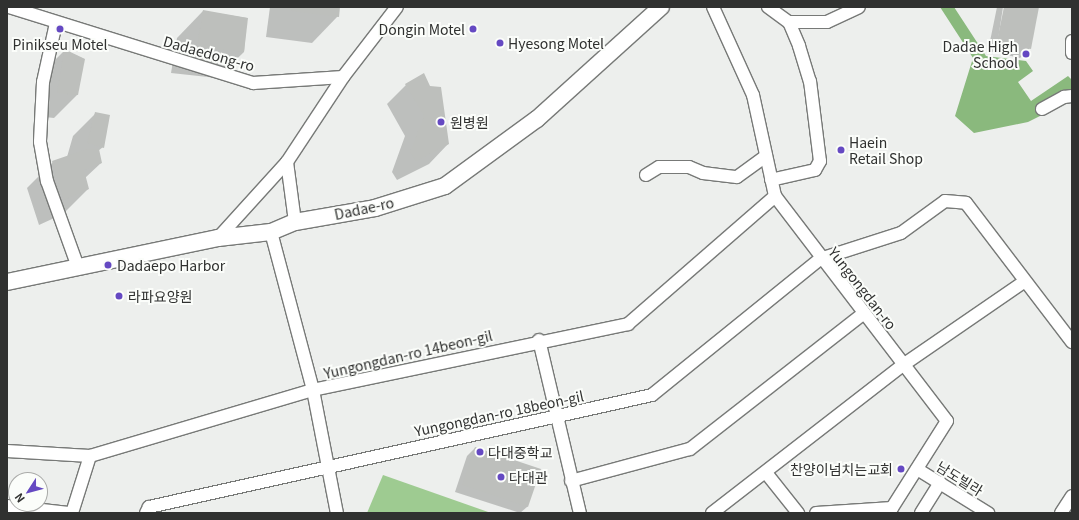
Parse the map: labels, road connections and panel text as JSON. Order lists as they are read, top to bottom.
{
  "streets": {
    "main road": ["Dadae-ro"],
    "street": [
      "Dadaedong-ro",
      "Yungongdan-ro",
      "Yungongdan-ro 14beon-gil",
      "Yungongdan-ro 18beon-gil",
      "남도빌라"
    ]
  },
  "crossings": [
    ["Yungongdan-ro", "Yungongdan-ro 14beon-gil"],
    ["Yungongdan-ro", "Yungongdan-ro 18beon-gil"],
    ["Yungongdan-ro", "남도빌라"]
  ],
  "places": [
    "Pinikseu Motel",
    "Dongin Motel",
    "Hyesong Motel",
    "Dadae High School",
    "원병원",
    "Haein Retail Shop",
    "Dadaepo Harbor",
    "라파요양원",
    "다대중학교",
    "찬양이넘치는교회",
    "다대관"
  ],
  "north": "bottom left"
}
